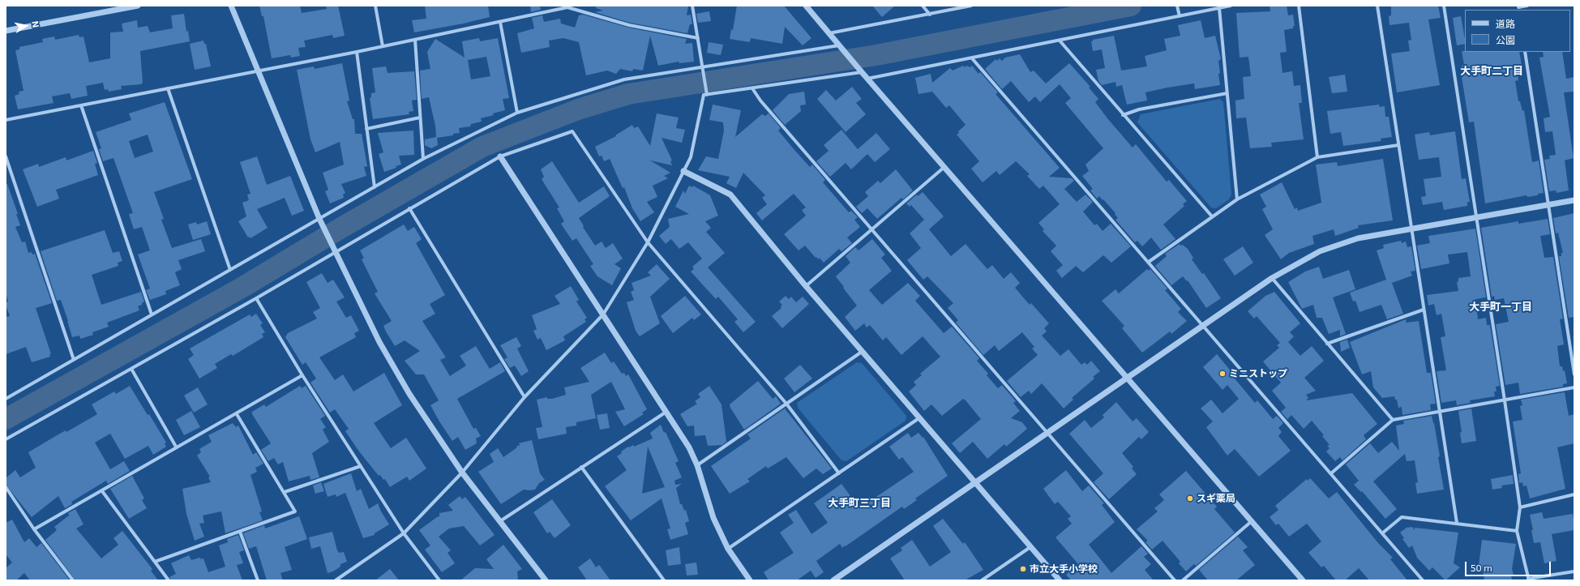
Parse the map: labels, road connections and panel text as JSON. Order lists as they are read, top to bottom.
{
  "districts": ["大手町二丁目", "大手町一丁目", "大手町三丁目"],
  "places": ["ミニストップ", "スギ薬局", "市立大手小学校"],
  "legend": ["道路", "公園"],
  "scale_bar": "50 m",
  "north": "right"
}
